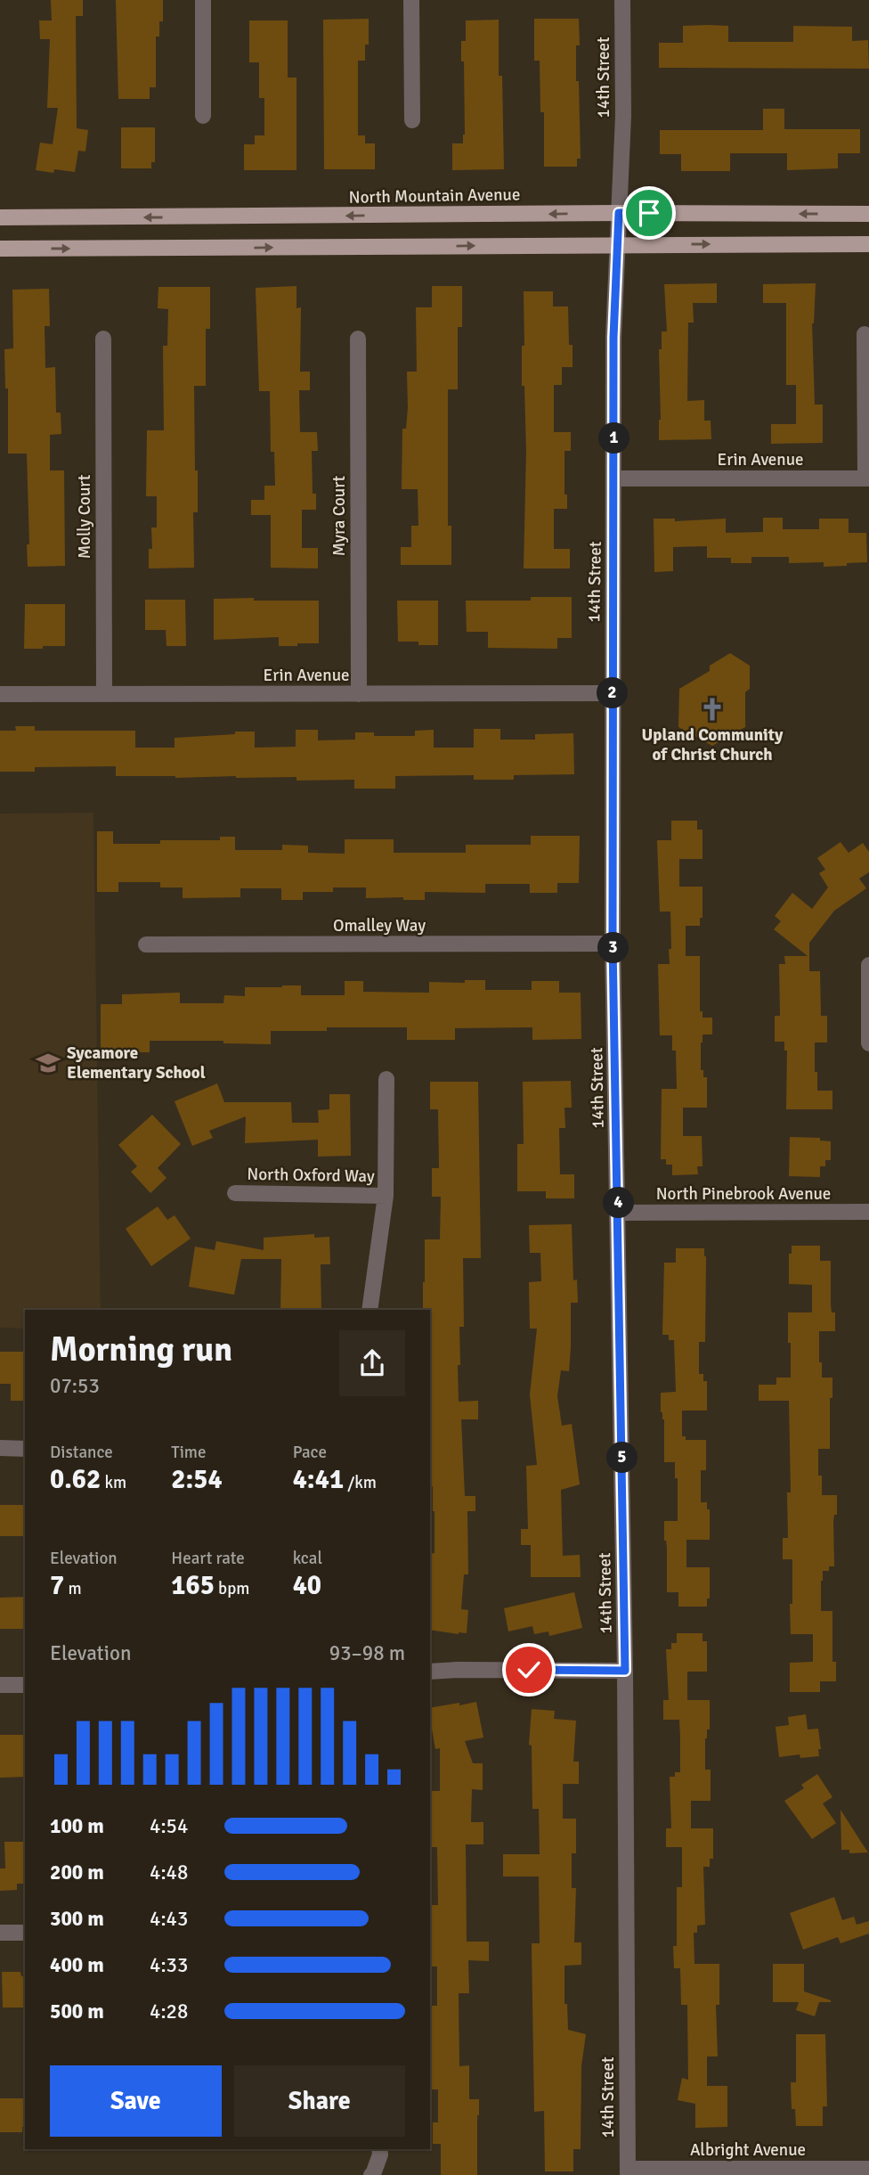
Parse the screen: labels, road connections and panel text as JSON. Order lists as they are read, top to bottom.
{
  "streets": {
    "main road": ["North Mountain Avenue"],
    "street": [
      "14th Street",
      "Erin Avenue",
      "Myra Court",
      "Molly Court",
      "Omalley Way",
      "North Oxford Way",
      "North Pinebrook Avenue",
      "Albright Avenue"
    ]
  },
  "crossings": [
    ["14th Street", "North Mountain Avenue"],
    ["14th Street", "Erin Avenue"],
    ["14th Street", "Omalley Way"],
    ["14th Street", "North Pinebrook Avenue"],
    ["14th Street", "Albright Avenue"],
    ["Erin Avenue", "Myra Court"],
    ["Erin Avenue", "Molly Court"]
  ],
  "places": {
    "church": ["Upland Community of Christ Church"],
    "school or university": ["Sycamore Elementary School"]
  },
  "page": {
    "pins": [
      "1",
      "2",
      "3",
      "4",
      "5"
    ],
    "heading": ["Morning run", "07:53"],
    "stats": [
      ["Distance", "0.62 km"],
      ["Time", "2:54"],
      ["Pace", "4:41 /km"],
      ["Elevation", "7 m"],
      ["Heart rate", "165 bpm"],
      ["kcal", "40"]
    ],
    "chart": ["Elevation", "93–98 m"],
    "list": [
      {
        "name": "100 m",
        "note": "4:54"
      },
      {
        "name": "200 m",
        "note": "4:48"
      },
      {
        "name": "300 m",
        "note": "4:43"
      },
      {
        "name": "400 m",
        "note": "4:33"
      },
      {
        "name": "500 m",
        "note": "4:28"
      }
    ],
    "buttons": ["Save", "Share"]
  }
}
